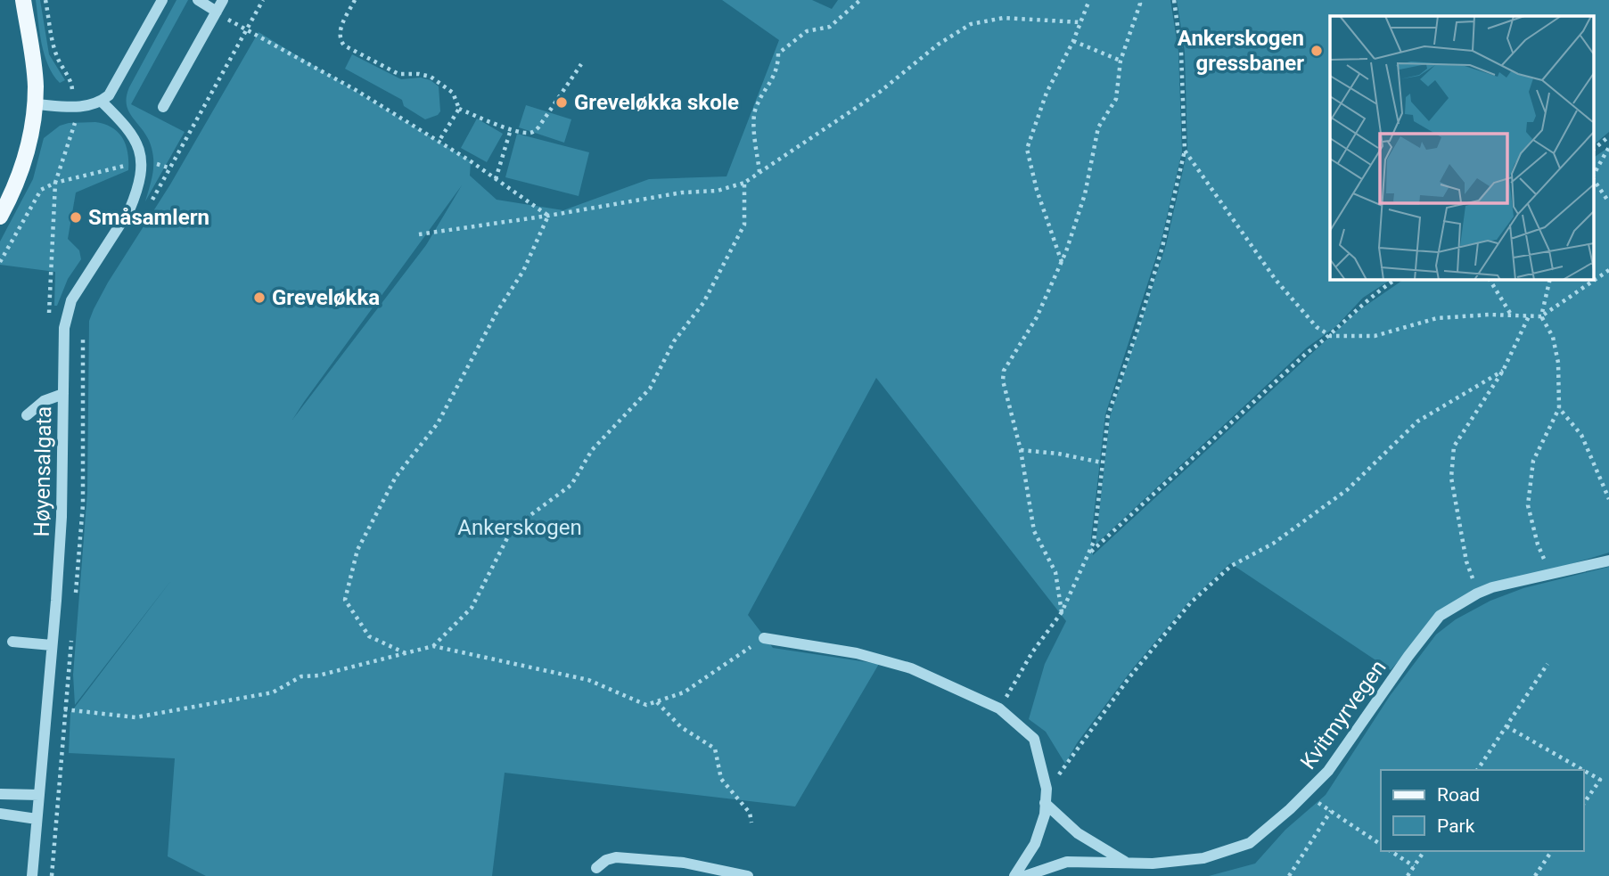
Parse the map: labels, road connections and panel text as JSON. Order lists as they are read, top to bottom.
{
  "streets": {
    "street": ["Høyensalgata", "Kvitmyrvegen"]
  },
  "parks": ["Ankerskogen"],
  "places": [
    "Ankerskogen gressbaner",
    "Greveløkka skole",
    "Småsamlern",
    "Greveløkka"
  ],
  "legend": ["Road", "Park"]
}
